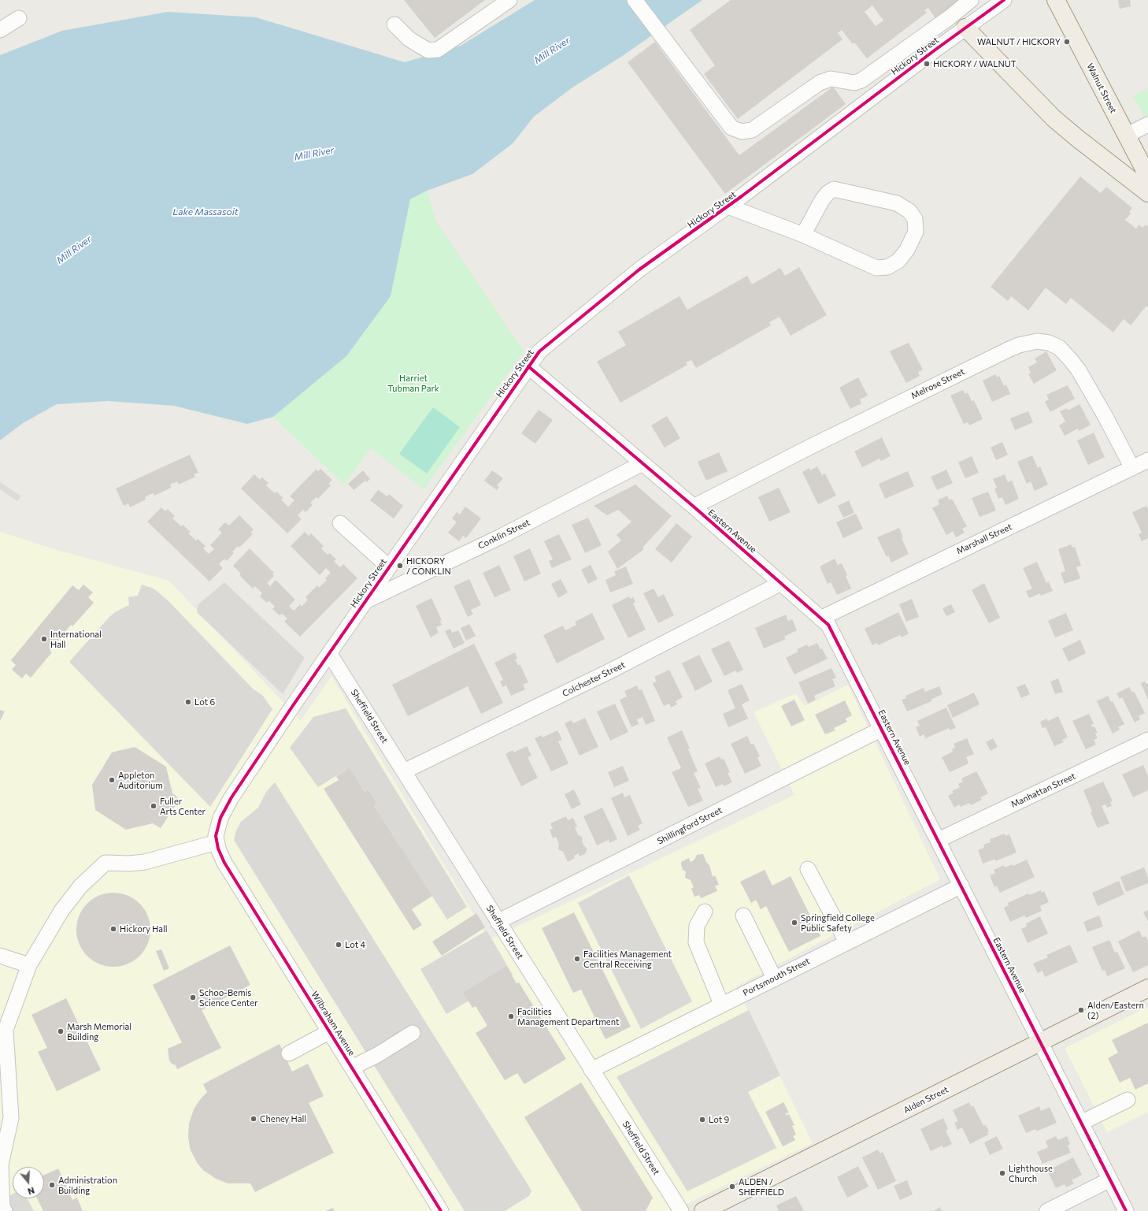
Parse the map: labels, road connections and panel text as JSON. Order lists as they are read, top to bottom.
{
  "streets": {
    "main road": ["Walnut Street", "Alden Street"],
    "street": [
      "Hickory Street",
      "Melrose Street",
      "Eastern Avenue",
      "Conklin Street",
      "Marshall Street",
      "Colchester Street",
      "Sheffield Street",
      "Manhattan Street",
      "Shillingford Street",
      "Portsmouth Street",
      "Wilbraham Avenue"
    ]
  },
  "crossings": [
    ["Hickory Street", "Eastern Avenue"],
    ["Hickory Street", "Conklin Street"],
    ["Hickory Street", "Sheffield Street"],
    ["Hickory Street", "Wilbraham Avenue"],
    ["Melrose Street", "Eastern Avenue"],
    ["Melrose Street", "Marshall Street"],
    ["Eastern Avenue", "Conklin Street"],
    ["Eastern Avenue", "Marshall Street"],
    ["Eastern Avenue", "Colchester Street"],
    ["Eastern Avenue", "Manhattan Street"],
    ["Eastern Avenue", "Shillingford Street"],
    ["Eastern Avenue", "Portsmouth Street"],
    ["Eastern Avenue", "Alden Street"],
    ["Colchester Street", "Sheffield Street"],
    ["Sheffield Street", "Shillingford Street"],
    ["Sheffield Street", "Portsmouth Street"]
  ],
  "water": ["Mill River", "Lake Massasoit"],
  "parks": ["Harriet Tubman Park"],
  "places": [
    "WALNUT / HICKORY",
    "HICKORY / WALNUT",
    "HICKORY / CONKLIN",
    "International Hall",
    "Lot 6",
    "Appleton Auditorium",
    "Fuller Arts Center",
    "Springfield College Public Safety",
    "Hickory Hall",
    "Lot 4",
    "Facilities Management Central Receiving",
    "Schoo-Bemis Science Center",
    "Alden/Eastern (2)",
    "Facilities Management Department",
    "Marsh Memorial Building",
    "Cheney Hall",
    "Lot 9",
    "Lighthouse Church",
    "Administration Building",
    "ALDEN / SHEFFIELD"
  ],
  "north": "bottom"
}
